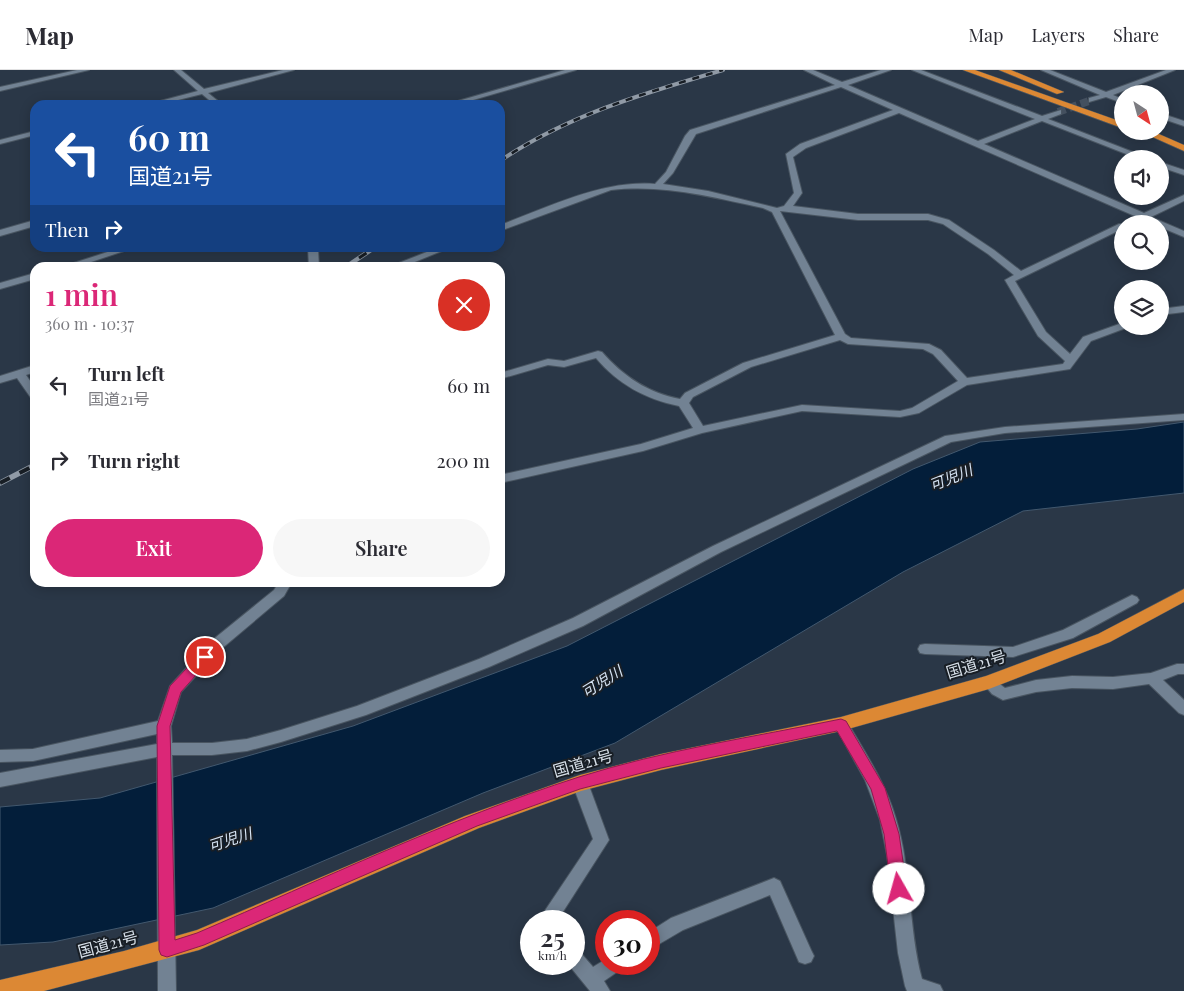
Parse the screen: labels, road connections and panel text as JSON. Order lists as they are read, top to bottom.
{
  "streets": {
    "highway": ["国道21号"]
  },
  "water": ["可児川"],
  "north": "bottom right",
  "page": {
    "header": "Map",
    "nav": ["Map", "Layers", "Share"],
    "turn": ["60 m", "国道21号"],
    "then": "Then",
    "heading": ["1 min", "360 m · 10:37"],
    "list": [
      {
        "name": "Turn left",
        "note": "国道21号",
        "value": "60 m"
      },
      {
        "name": "Turn right",
        "value": "200 m"
      }
    ],
    "buttons": ["Exit", "Share"],
    "speed": "25 km/h",
    "limit": "30"
  }
}
